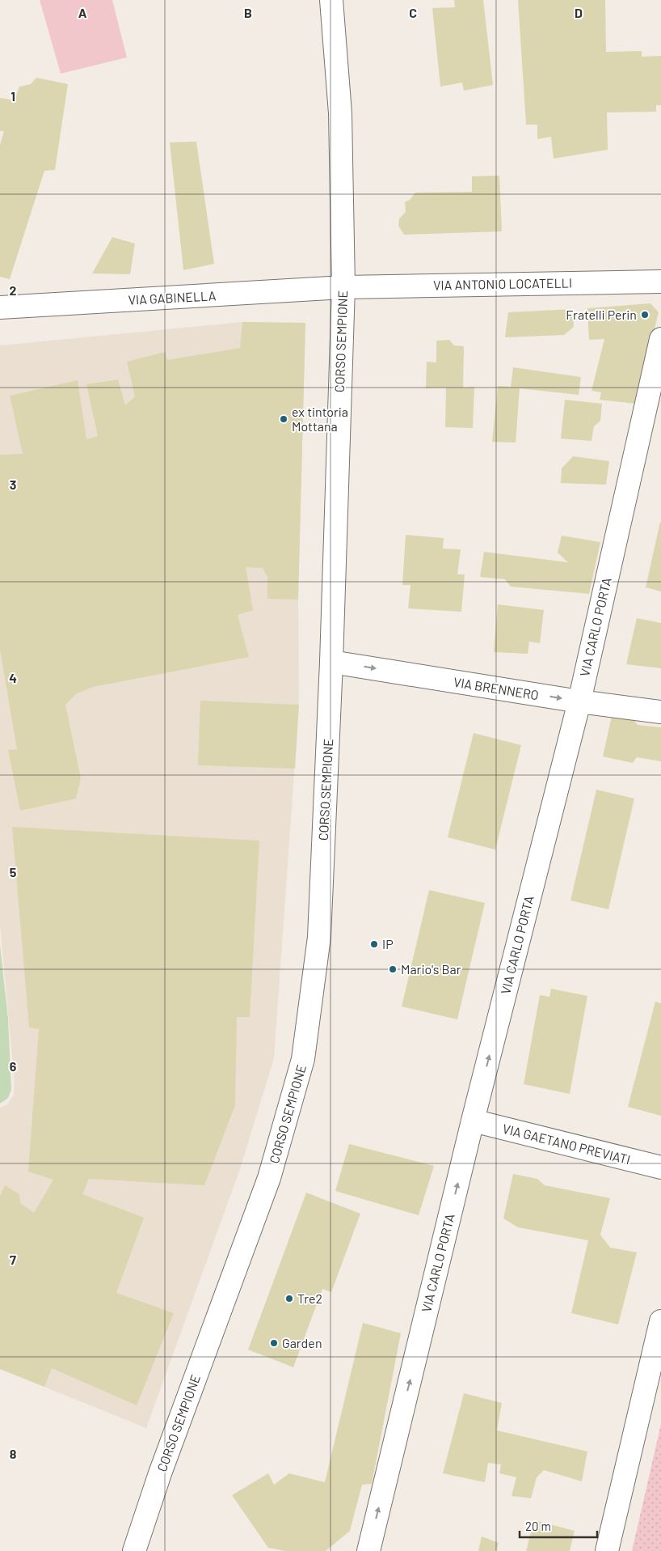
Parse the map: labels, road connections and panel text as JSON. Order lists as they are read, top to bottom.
{
  "streets": {
    "street": [
      "VIA ANTONIO LOCATELLI",
      "VIA GABINELLA",
      "CORSO SEMPIONE",
      "VIA CARLO PORTA",
      "VIA BRENNERO",
      "VIA GAETANO PREVIATI"
    ]
  },
  "crossings": [
    ["VIA ANTONIO LOCATELLI", "VIA GABINELLA"],
    ["VIA ANTONIO LOCATELLI", "CORSO SEMPIONE"],
    ["VIA GABINELLA", "CORSO SEMPIONE"],
    ["CORSO SEMPIONE", "VIA BRENNERO"],
    ["VIA CARLO PORTA", "VIA BRENNERO"],
    ["VIA CARLO PORTA", "VIA GAETANO PREVIATI"]
  ],
  "one_way": ["VIA CARLO PORTA", "VIA BRENNERO"],
  "places": [
    "Fratelli Perin",
    "ex tintoria Mottana",
    "IP",
    "Mario's Bar",
    "Tre2",
    "Garden"
  ],
  "scale_bar": "20 m",
  "grid": {
    "columns": [
      "A",
      "B",
      "C",
      "D"
    ],
    "rows": [
      "1",
      "2",
      "3",
      "4",
      "5",
      "6",
      "7",
      "8"
    ]
  }
}
